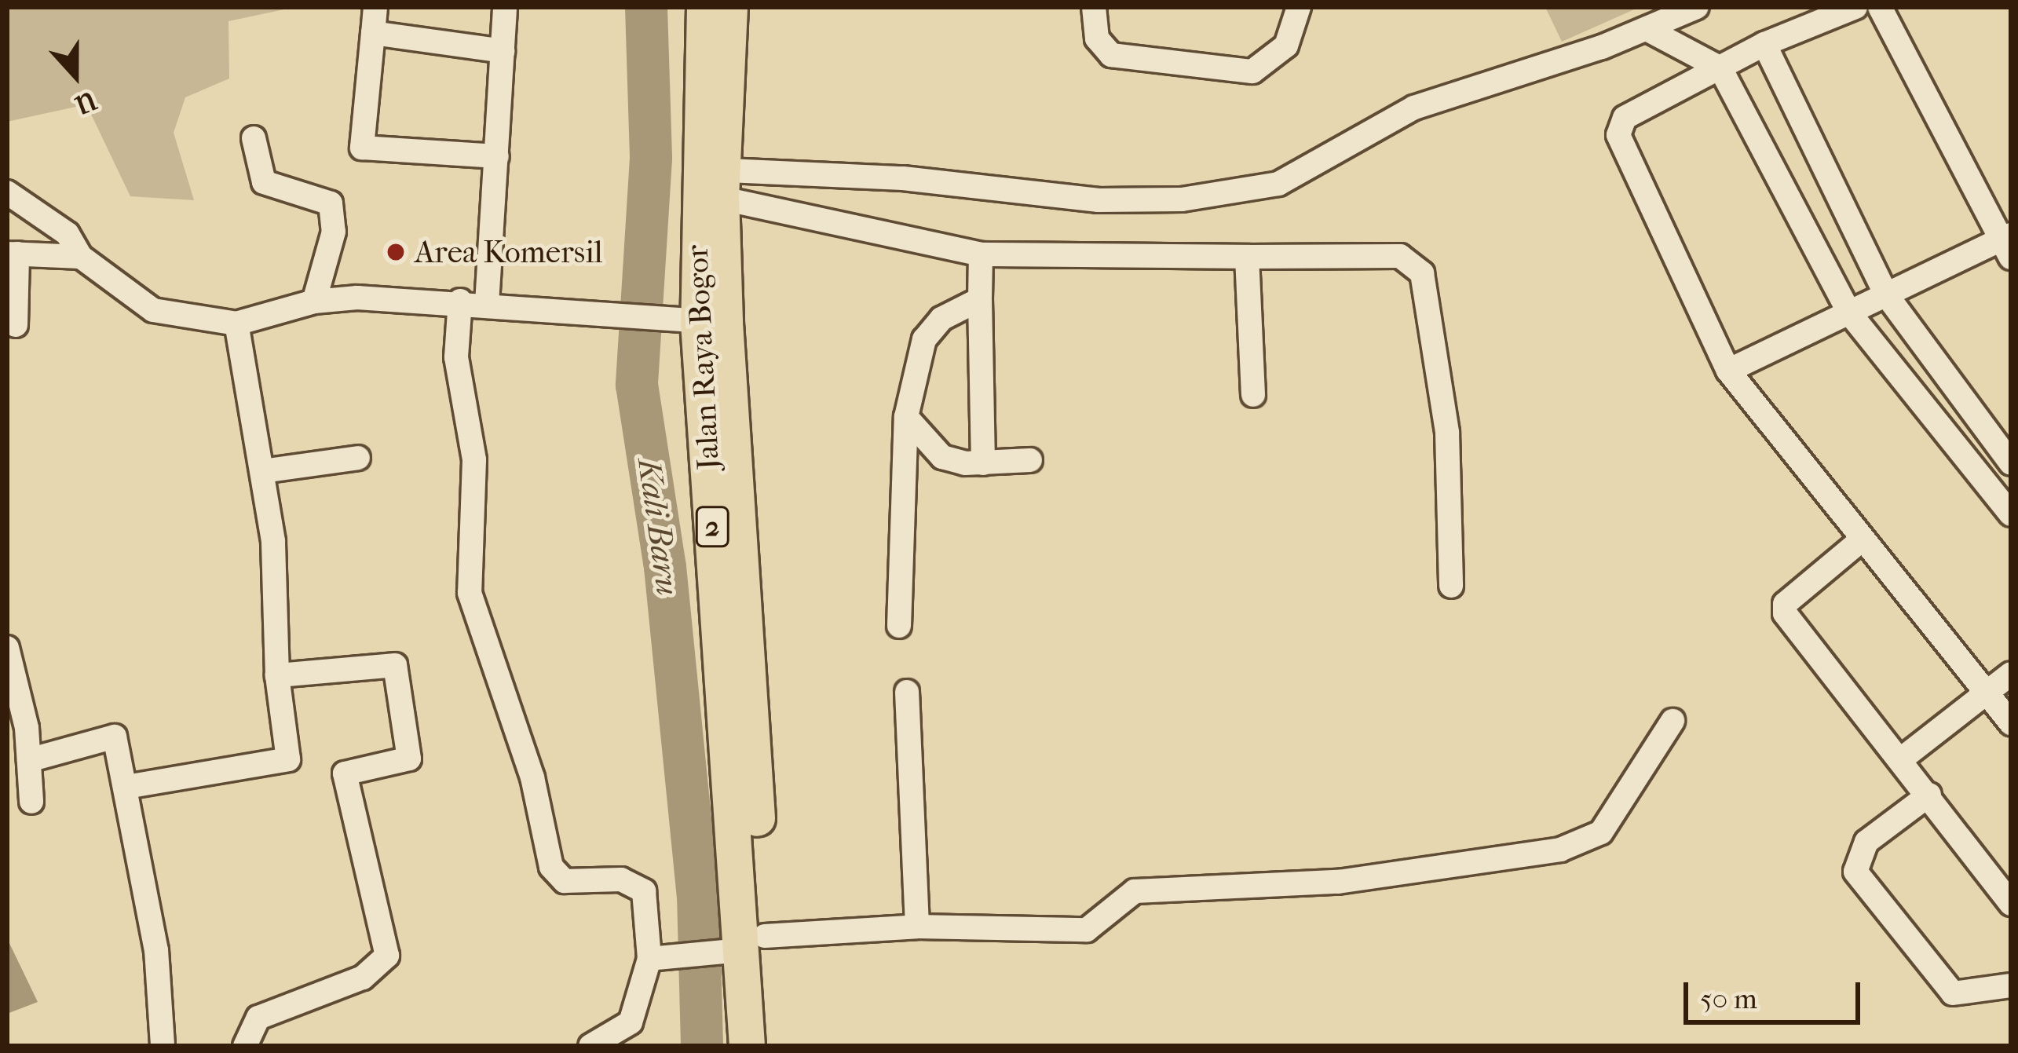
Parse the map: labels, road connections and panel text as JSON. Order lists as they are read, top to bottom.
{
  "streets": {
    "highway": ["Jalan Raya Bogor", "2"]
  },
  "water": ["Kali Baru"],
  "places": ["Area Komersil"],
  "scale_bar": "50 m",
  "north": "bottom"
}
